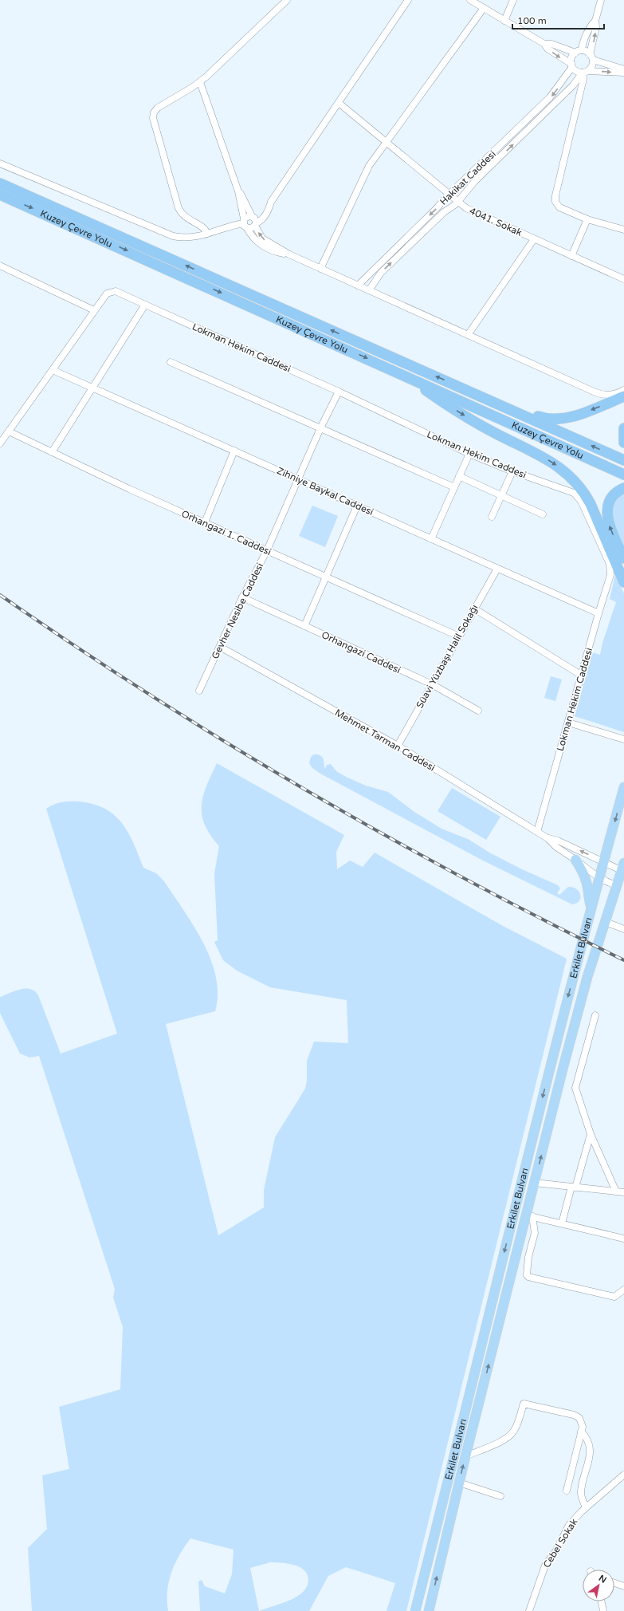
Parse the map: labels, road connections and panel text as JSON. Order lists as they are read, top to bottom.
{
  "streets": {
    "highway": ["Kuzey Çevre Yolu"],
    "main road": ["Erkilet Bulvarı"],
    "street": [
      "Hakikat Caddesi",
      "4041. Sokak",
      "Lokman Hekim Caddesi",
      "Zihniye Baykal Caddesi",
      "Orhangazi 1. Caddesi",
      "Gevher Nesibe Caddesi",
      "Orhangazi Caddesi",
      "Süavi Yüzbaşı Halil Sokağı",
      "Mehmet Tarman Caddesi",
      "Cebel Sokak"
    ]
  },
  "crossings": [
    ["Hakikat Caddesi", "4041. Sokak"],
    ["Lokman Hekim Caddesi", "Zihniye Baykal Caddesi"],
    ["Lokman Hekim Caddesi", "Gevher Nesibe Caddesi"],
    ["Lokman Hekim Caddesi", "Mehmet Tarman Caddesi"],
    ["Zihniye Baykal Caddesi", "Gevher Nesibe Caddesi"],
    ["Zihniye Baykal Caddesi", "Süavi Yüzbaşı Halil Sokağı"],
    ["Orhangazi 1. Caddesi", "Gevher Nesibe Caddesi"],
    ["Orhangazi 1. Caddesi", "Süavi Yüzbaşı Halil Sokağı"],
    ["Gevher Nesibe Caddesi", "Orhangazi Caddesi"],
    ["Gevher Nesibe Caddesi", "Mehmet Tarman Caddesi"],
    ["Orhangazi Caddesi", "Süavi Yüzbaşı Halil Sokağı"],
    ["Süavi Yüzbaşı Halil Sokağı", "Mehmet Tarman Caddesi"],
    ["Mehmet Tarman Caddesi", "Erkilet Bulvarı"]
  ],
  "scale_bar": "100 m",
  "north": "top right"
}
